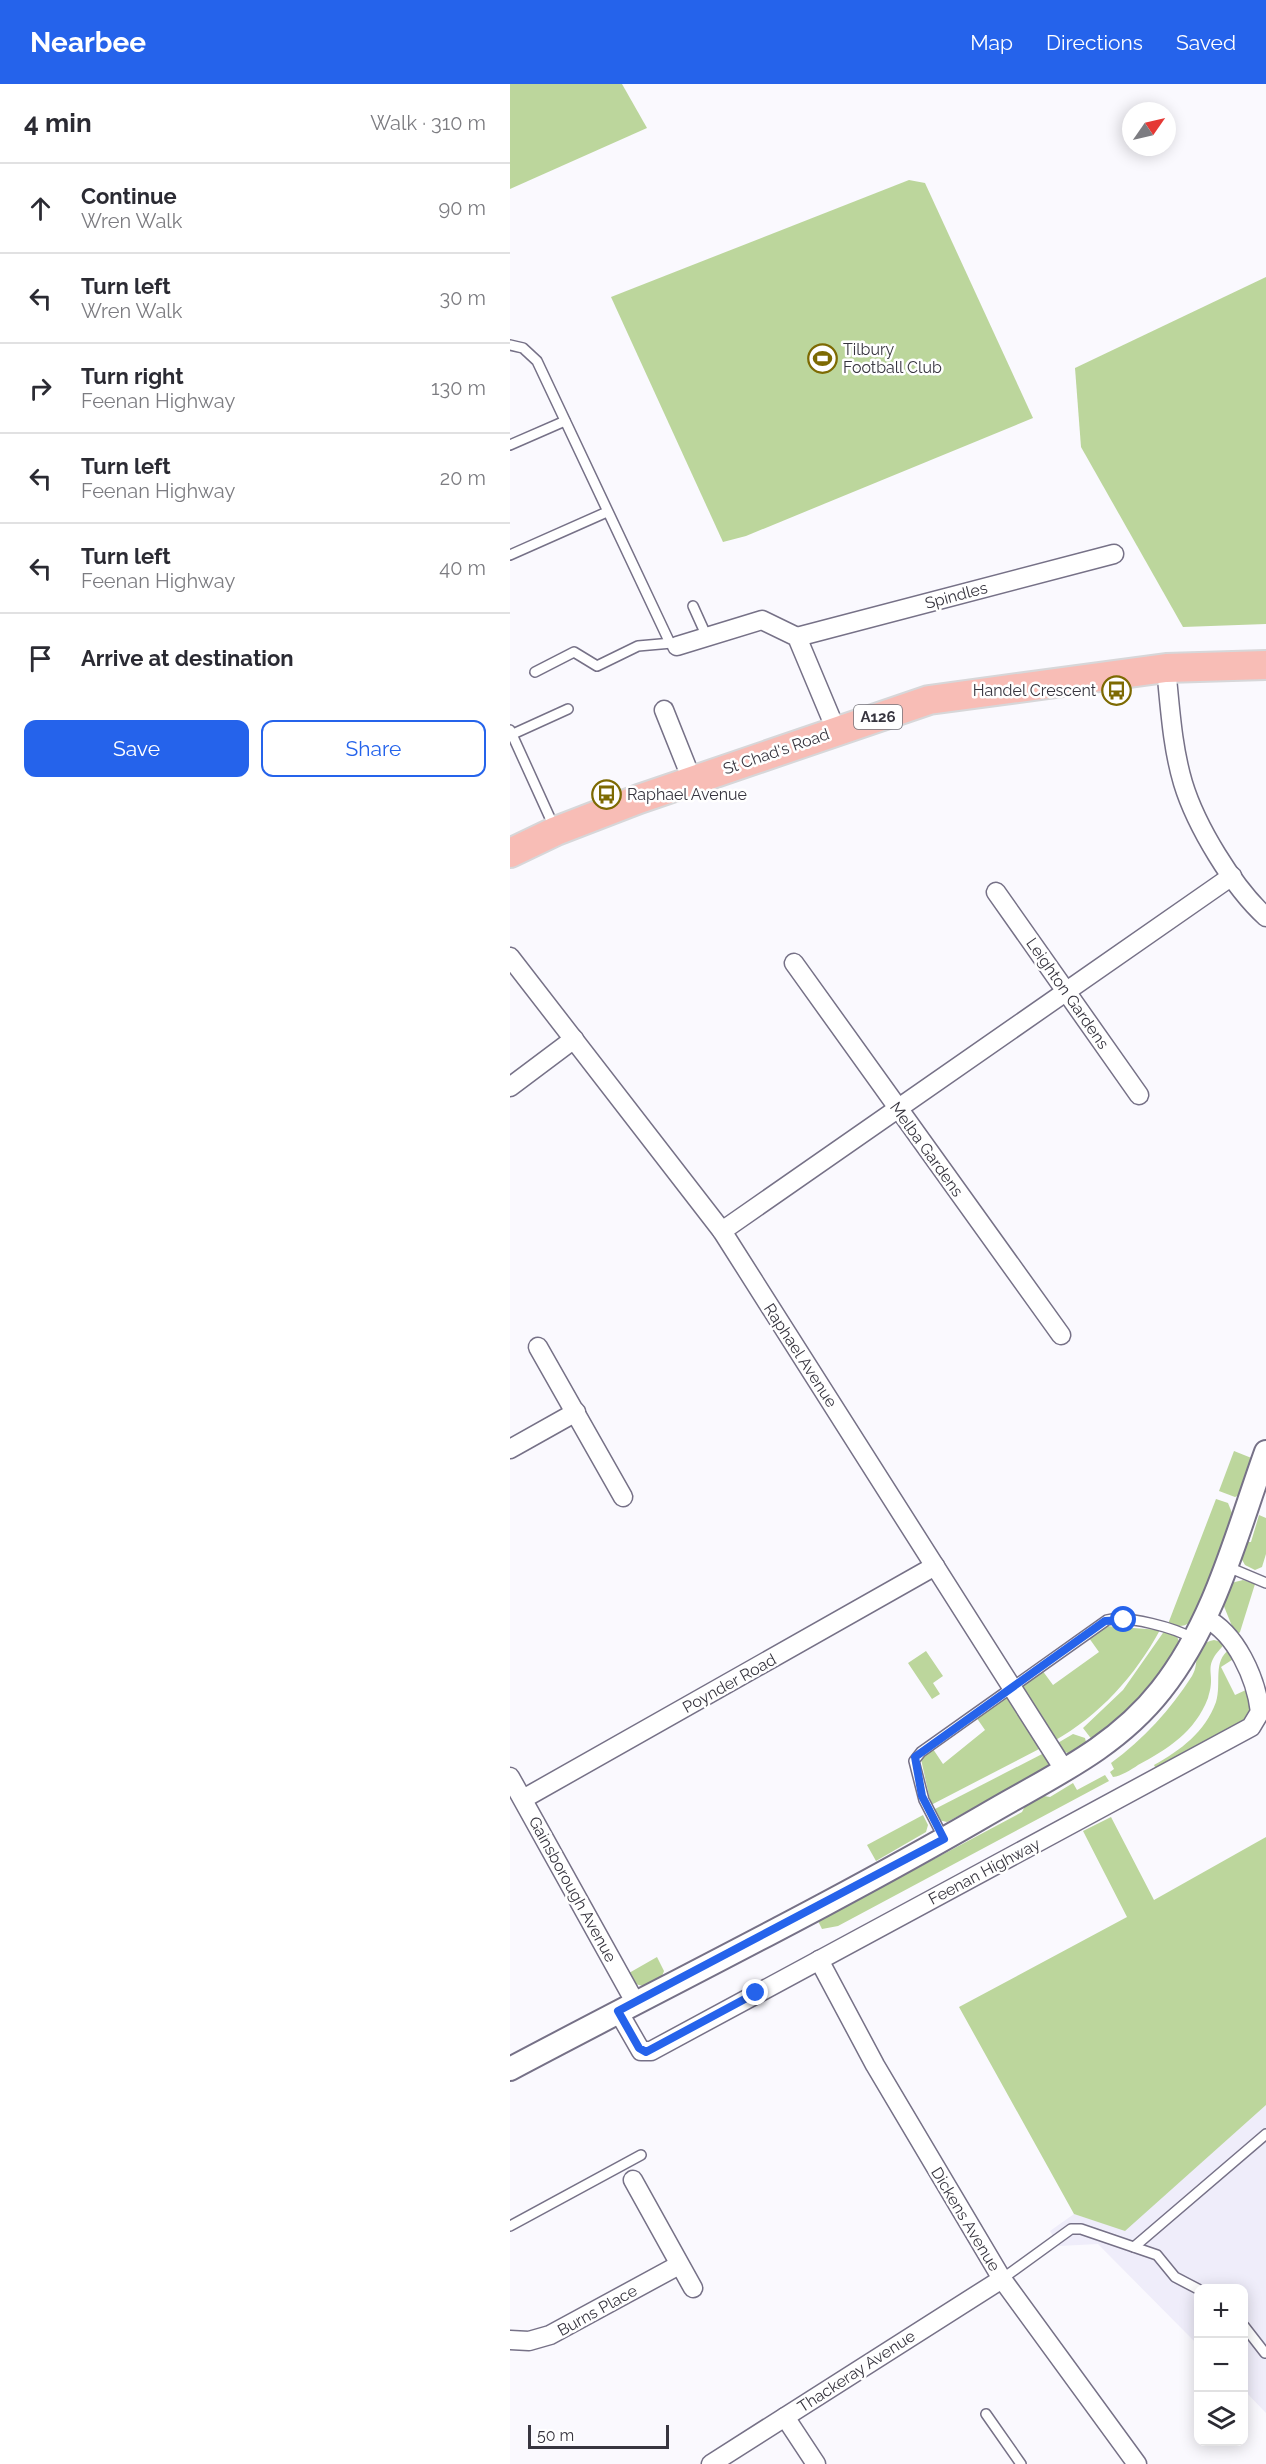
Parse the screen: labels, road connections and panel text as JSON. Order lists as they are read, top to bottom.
{
  "streets": {
    "main road": ["A126", "St Chad's Road"],
    "street": [
      "Spindles",
      "Leighton Gardens",
      "Melba Gardens",
      "Raphael Avenue",
      "Poynder Road",
      "Feenan Highway",
      "Gainsborough Avenue",
      "Dickens Avenue",
      "Burns Place",
      "Thackeray Avenue"
    ]
  },
  "crossings": [
    ["Raphael Avenue", "Poynder Road"],
    ["Poynder Road", "Gainsborough Avenue"],
    ["Feenan Highway", "Gainsborough Avenue"],
    ["Feenan Highway", "Dickens Avenue"],
    ["Dickens Avenue", "Thackeray Avenue"]
  ],
  "places": {
    "sports": ["Tilbury Football Club"],
    "bus stop": ["Handel Crescent", "Raphael Avenue"]
  },
  "scale_bar": "50 m",
  "north": "top right",
  "page": {
    "header": "Nearbee",
    "nav": ["Map", "Directions", "Saved"],
    "heading": ["4 min", "Walk · 310 m"],
    "list": [
      ["Continue", "Wren Walk", "90 m"],
      ["Turn left", "Wren Walk", "30 m"],
      ["Turn right", "Feenan Highway", "130 m"],
      ["Turn left", "Feenan Highway", "20 m"],
      ["Turn left", "Feenan Highway", "40 m"],
      "Arrive at destination"
    ],
    "buttons": ["Save", "Share"],
    "map_buttons": ["+", "−"],
    "scale": "50 m"
  }
}
